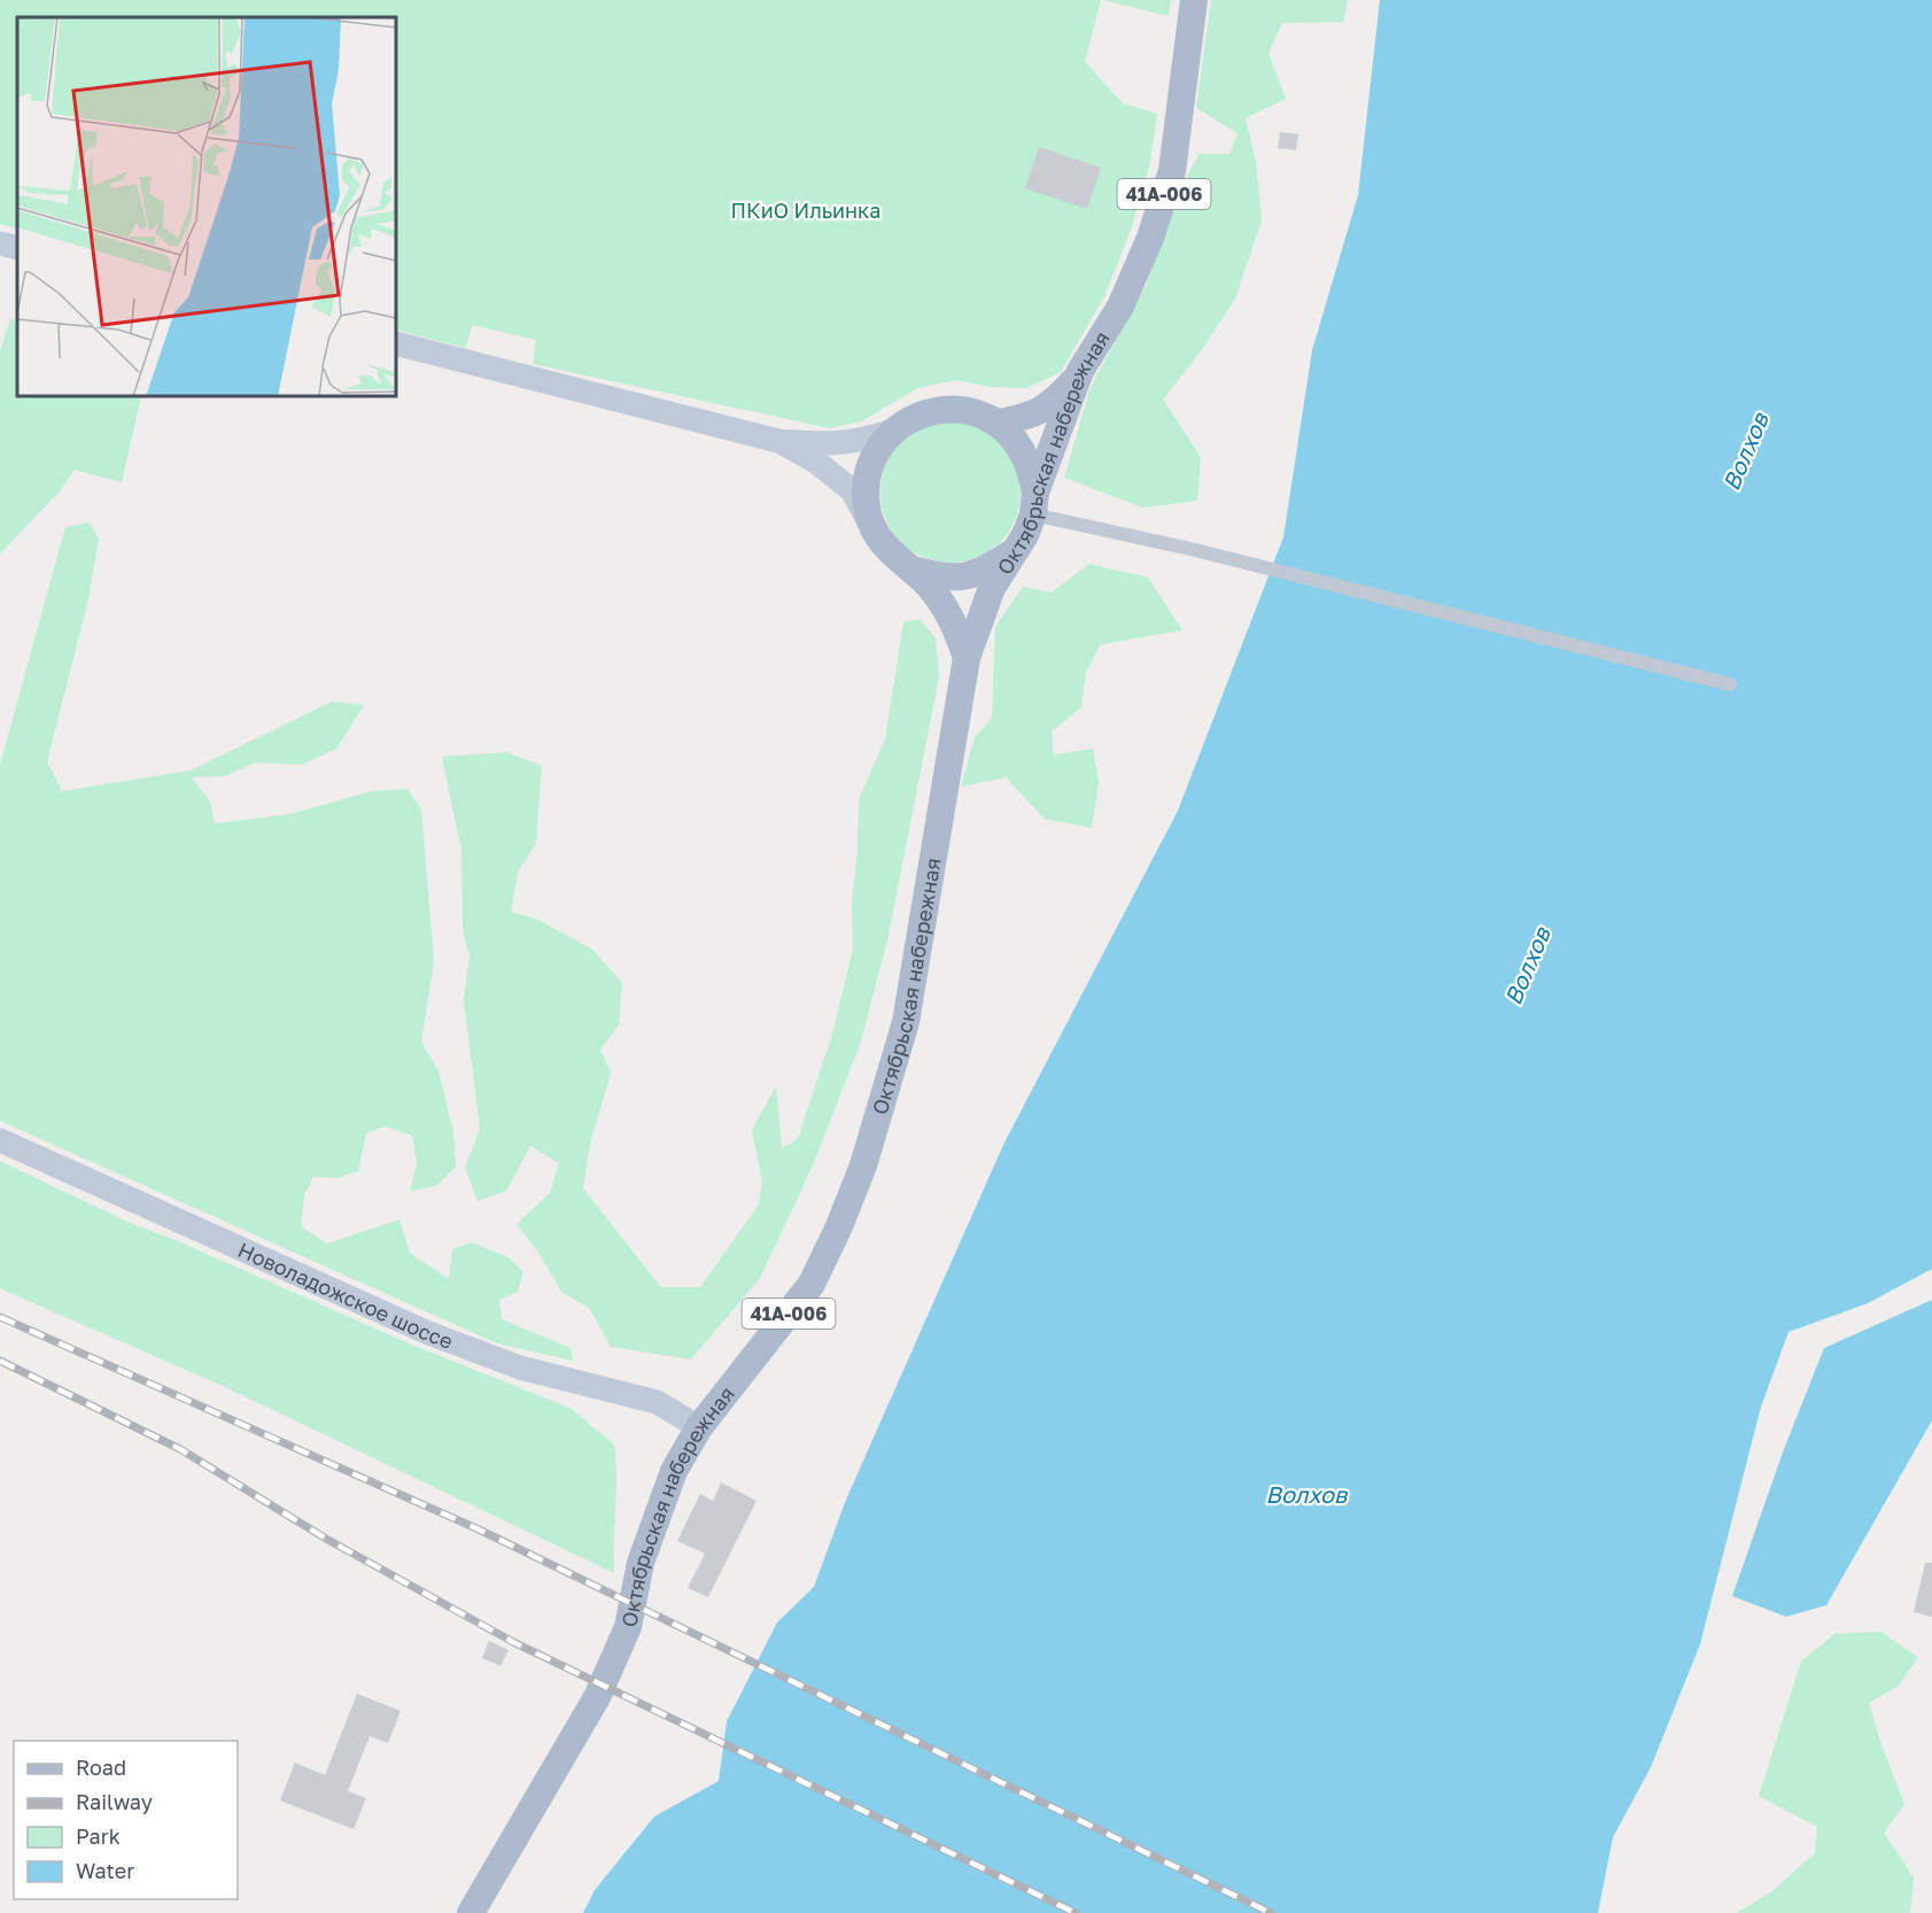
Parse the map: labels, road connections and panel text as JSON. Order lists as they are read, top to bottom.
{
  "streets": {
    "main road": ["41А-006", "Октябрьская набережная", "Новоладожское шоссе"]
  },
  "crossings": [
    ["Октябрьская набережная", "Новоладожское шоссе"]
  ],
  "water": ["Волхов"],
  "parks": ["ПКиО Ильинка"],
  "legend": [
    "Road",
    "Railway",
    "Park",
    "Water"
  ]
}
